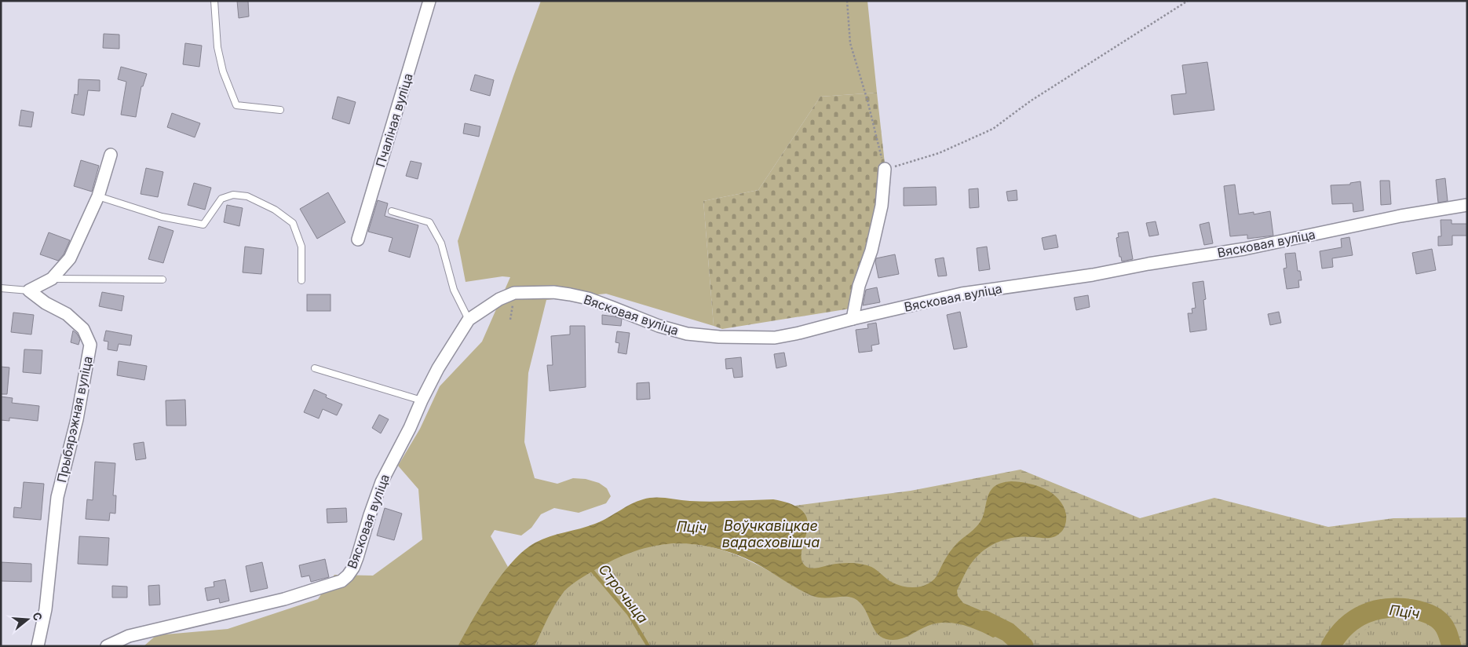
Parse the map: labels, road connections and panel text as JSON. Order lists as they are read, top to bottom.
{
  "streets": {
    "street": ["Пчаліная вуліца", "Вясковая вуліца", "Прыбярэжная вуліца"]
  },
  "water": ["Воўчкавіцкае вадасховішча", "Пціч", "Строчыца"],
  "north": "right"
}
